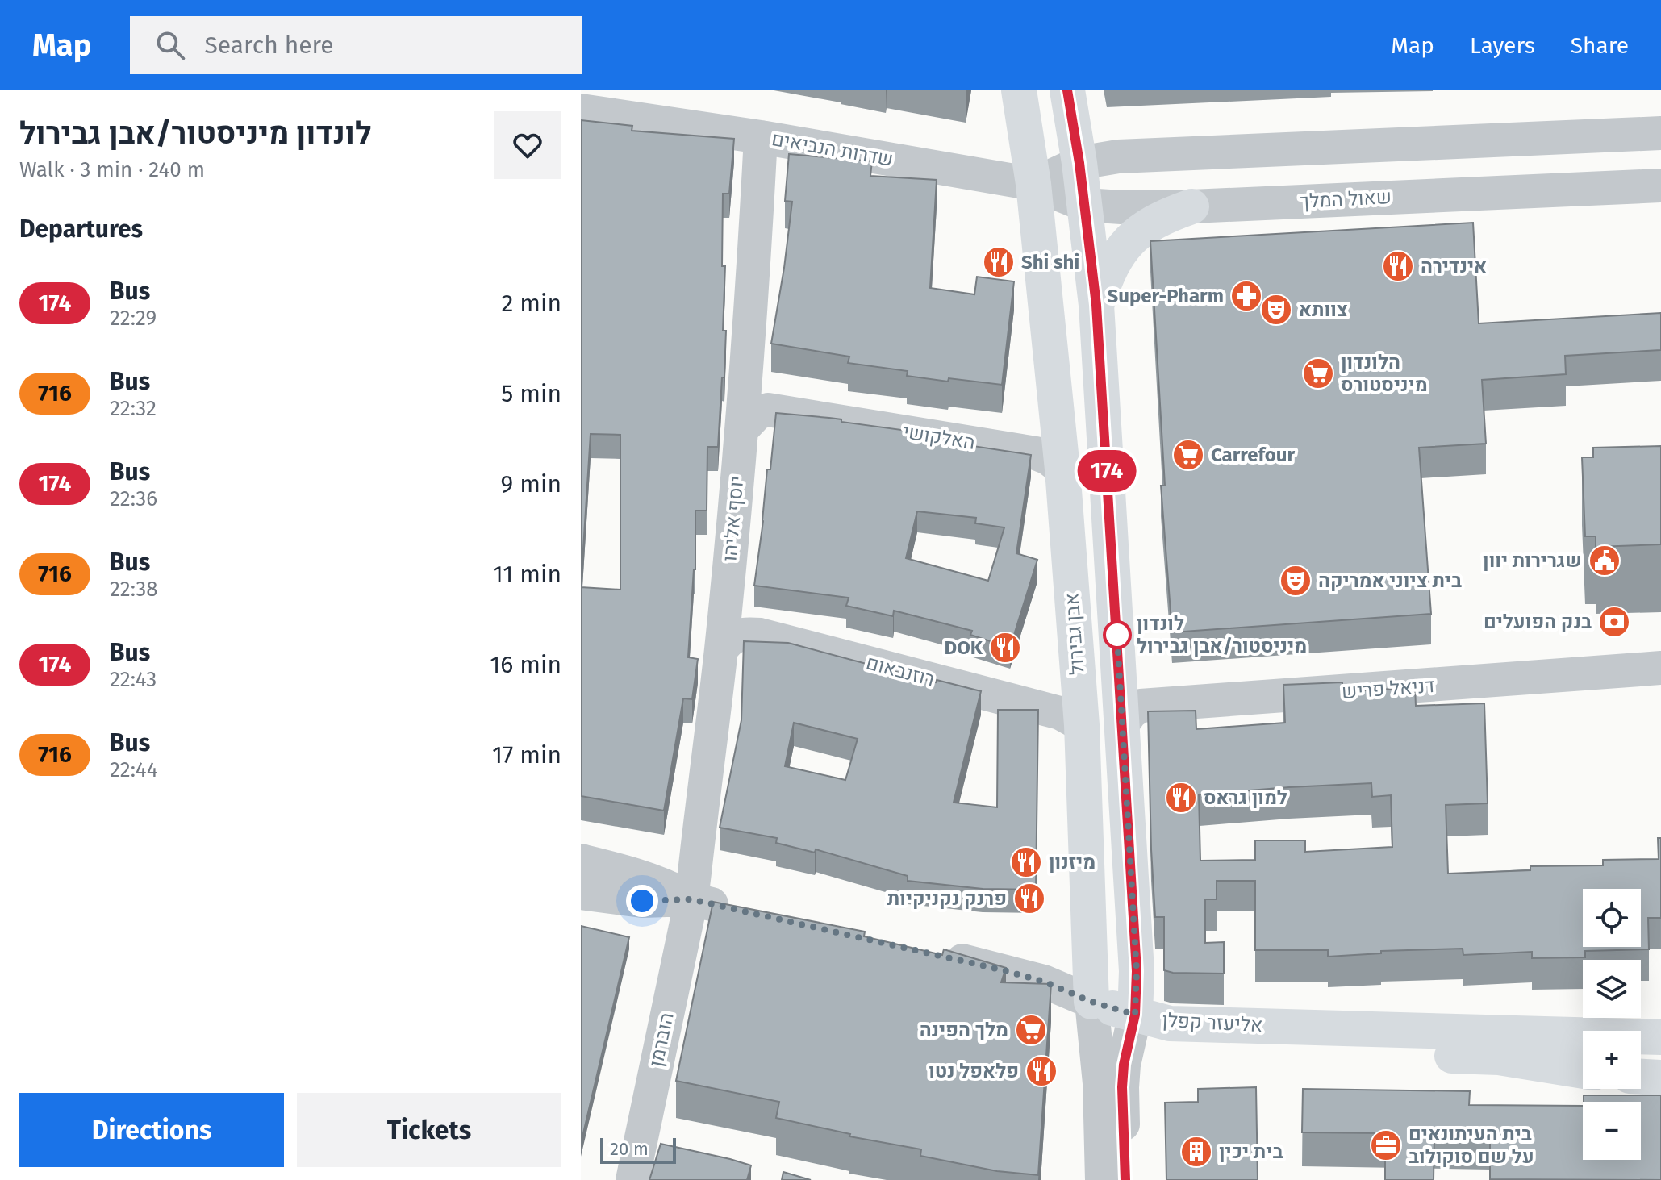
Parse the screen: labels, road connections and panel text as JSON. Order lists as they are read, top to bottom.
{
  "streets": {
    "main road": ["אבן גבירול", "אליעזר קפלן"],
    "street": [
      "שדרות הנביאים",
      "שאול המלך",
      "האלקושי",
      "יוסף אליהו",
      "רוזנבאום",
      "דניאל פריש",
      "הוברמן"
    ]
  },
  "crossings": [
    ["שדרות הנביאים", "שאול המלך"],
    ["שדרות הנביאים", "יוסף אליהו"],
    ["שדרות הנביאים", "אבן גבירול"],
    ["שאול המלך", "אבן גבירול"],
    ["האלקושי", "יוסף אליהו"],
    ["האלקושי", "אבן גבירול"],
    ["יוסף אליהו", "רוזנבאום"],
    ["יוסף אליהו", "הוברמן"],
    ["אבן גבירול", "רוזנבאום"],
    ["אבן גבירול", "אליעזר קפלן"]
  ],
  "places": {
    "restaurant": [
      "Shi shi",
      "אינדירה",
      "DOK",
      "למון גראס",
      "מיזנון",
      "פרנק נקניקיות",
      "פלאפל נטו"
    ],
    "pharmacy": ["Super-Pharm"],
    "theatre": ["צוותא", "בית ציוני אמריקה"],
    "supermarket": ["הלונדון מיניסטורס", "Carrefour", "מלך הפינה"],
    "public building": ["שגרירות יוון"],
    "bank": ["בנק הפועלים"],
    "other": ["לונדון מיניסטור/אבן גבירול"],
    "office": ["בית העיתונאים על שם סוקולוב"],
    "building": ["בית יכין"]
  },
  "lines": ["bus line 174"],
  "scale_bar": "20 m",
  "page": {
    "header": "Map",
    "search": "Search here",
    "nav": ["Map", "Layers", "Share"],
    "heading": [
      ["לונדון מיניסטור/אבן גבירול", "Walk · 3 min · 240 m"],
      "Departures"
    ],
    "on_map": "174",
    "list": [
      {
        "mark": "174",
        "name": "Bus",
        "note": "22:29",
        "value": "2 min"
      },
      {
        "mark": "716",
        "name": "Bus",
        "note": "22:32",
        "value": "5 min"
      },
      {
        "mark": "174",
        "name": "Bus",
        "note": "22:36",
        "value": "9 min"
      },
      {
        "mark": "716",
        "name": "Bus",
        "note": "22:38",
        "value": "11 min"
      },
      {
        "mark": "174",
        "name": "Bus",
        "note": "22:43",
        "value": "16 min"
      },
      {
        "mark": "716",
        "name": "Bus",
        "note": "22:44",
        "value": "17 min"
      }
    ],
    "map_buttons": ["+", "−"],
    "buttons": ["Directions", "Tickets"],
    "scale": "20 m"
  }
}
